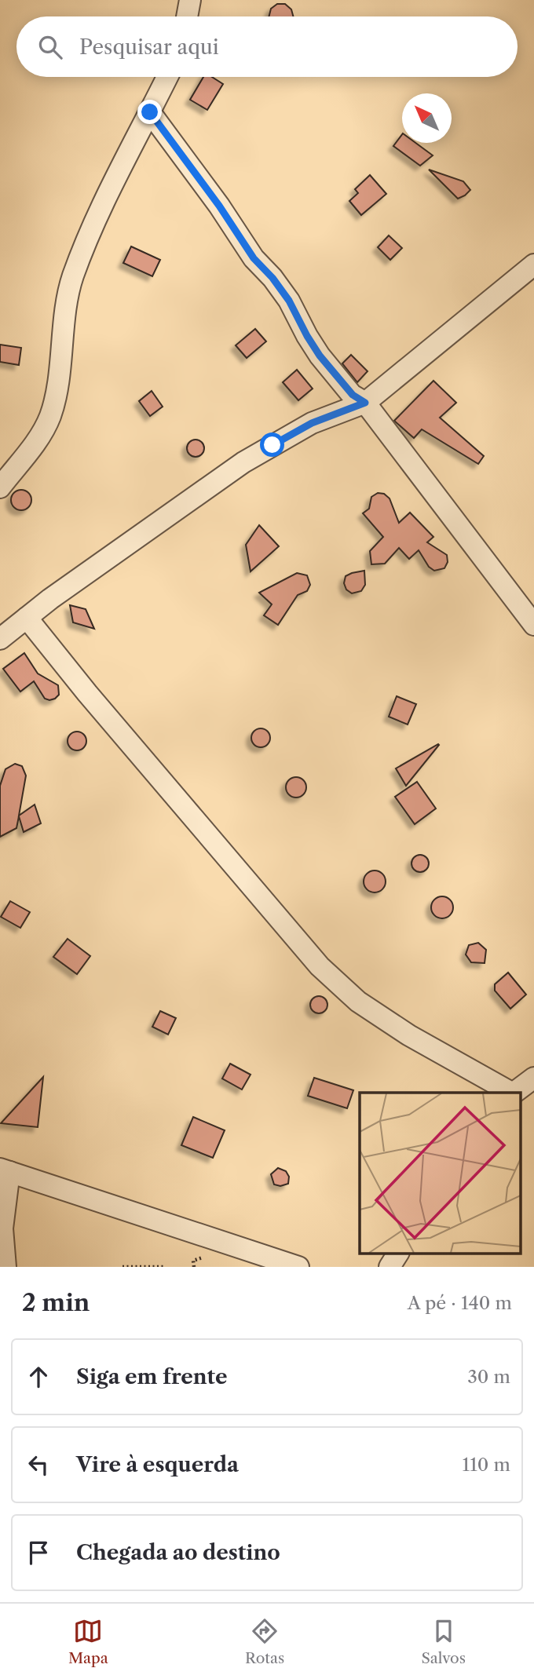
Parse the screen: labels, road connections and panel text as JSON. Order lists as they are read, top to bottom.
{
  "north": "top left",
  "page": {
    "search": "Pesquisar aqui",
    "heading": ["2 min", "A pé · 140 m"],
    "list": [
      ["Siga em frente", "30 m"],
      ["Vire à esquerda", "110 m"],
      "Chegada ao destino"
    ],
    "nav": ["Mapa", "Rotas", "Salvos"]
  }
}
